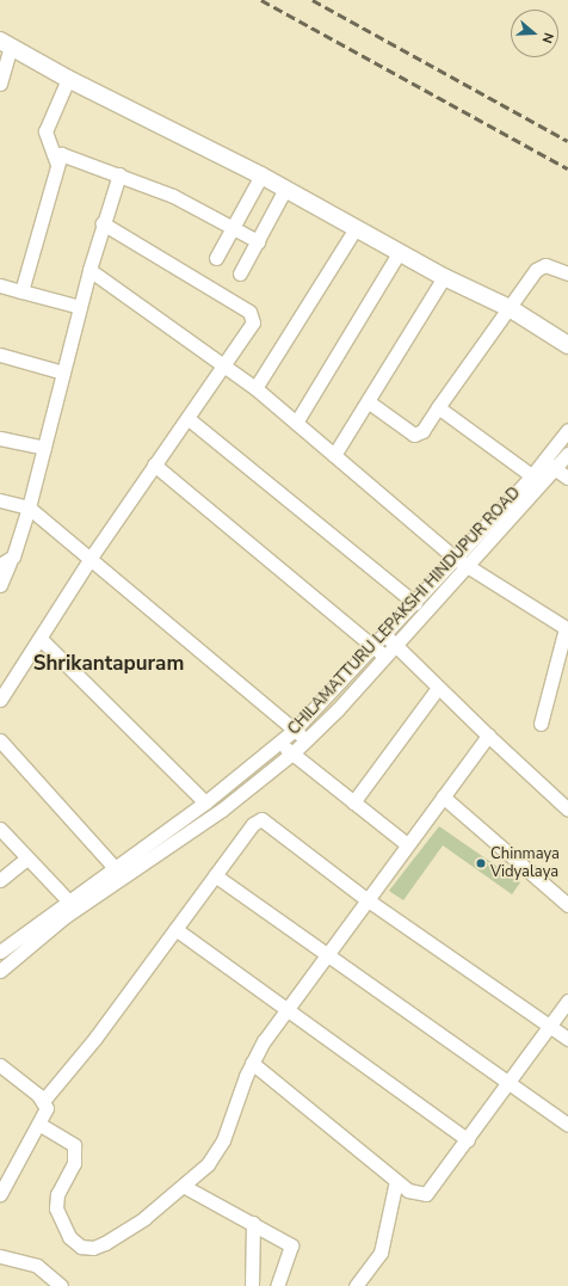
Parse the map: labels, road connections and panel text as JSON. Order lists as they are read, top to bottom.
{
  "streets": {
    "street": ["CHILAMATTURU LEPAKSHI HINDUPUR ROAD"]
  },
  "districts": ["Shrikantapuram"],
  "places": ["Chinmaya Vidyalaya"],
  "north": "right"
}
